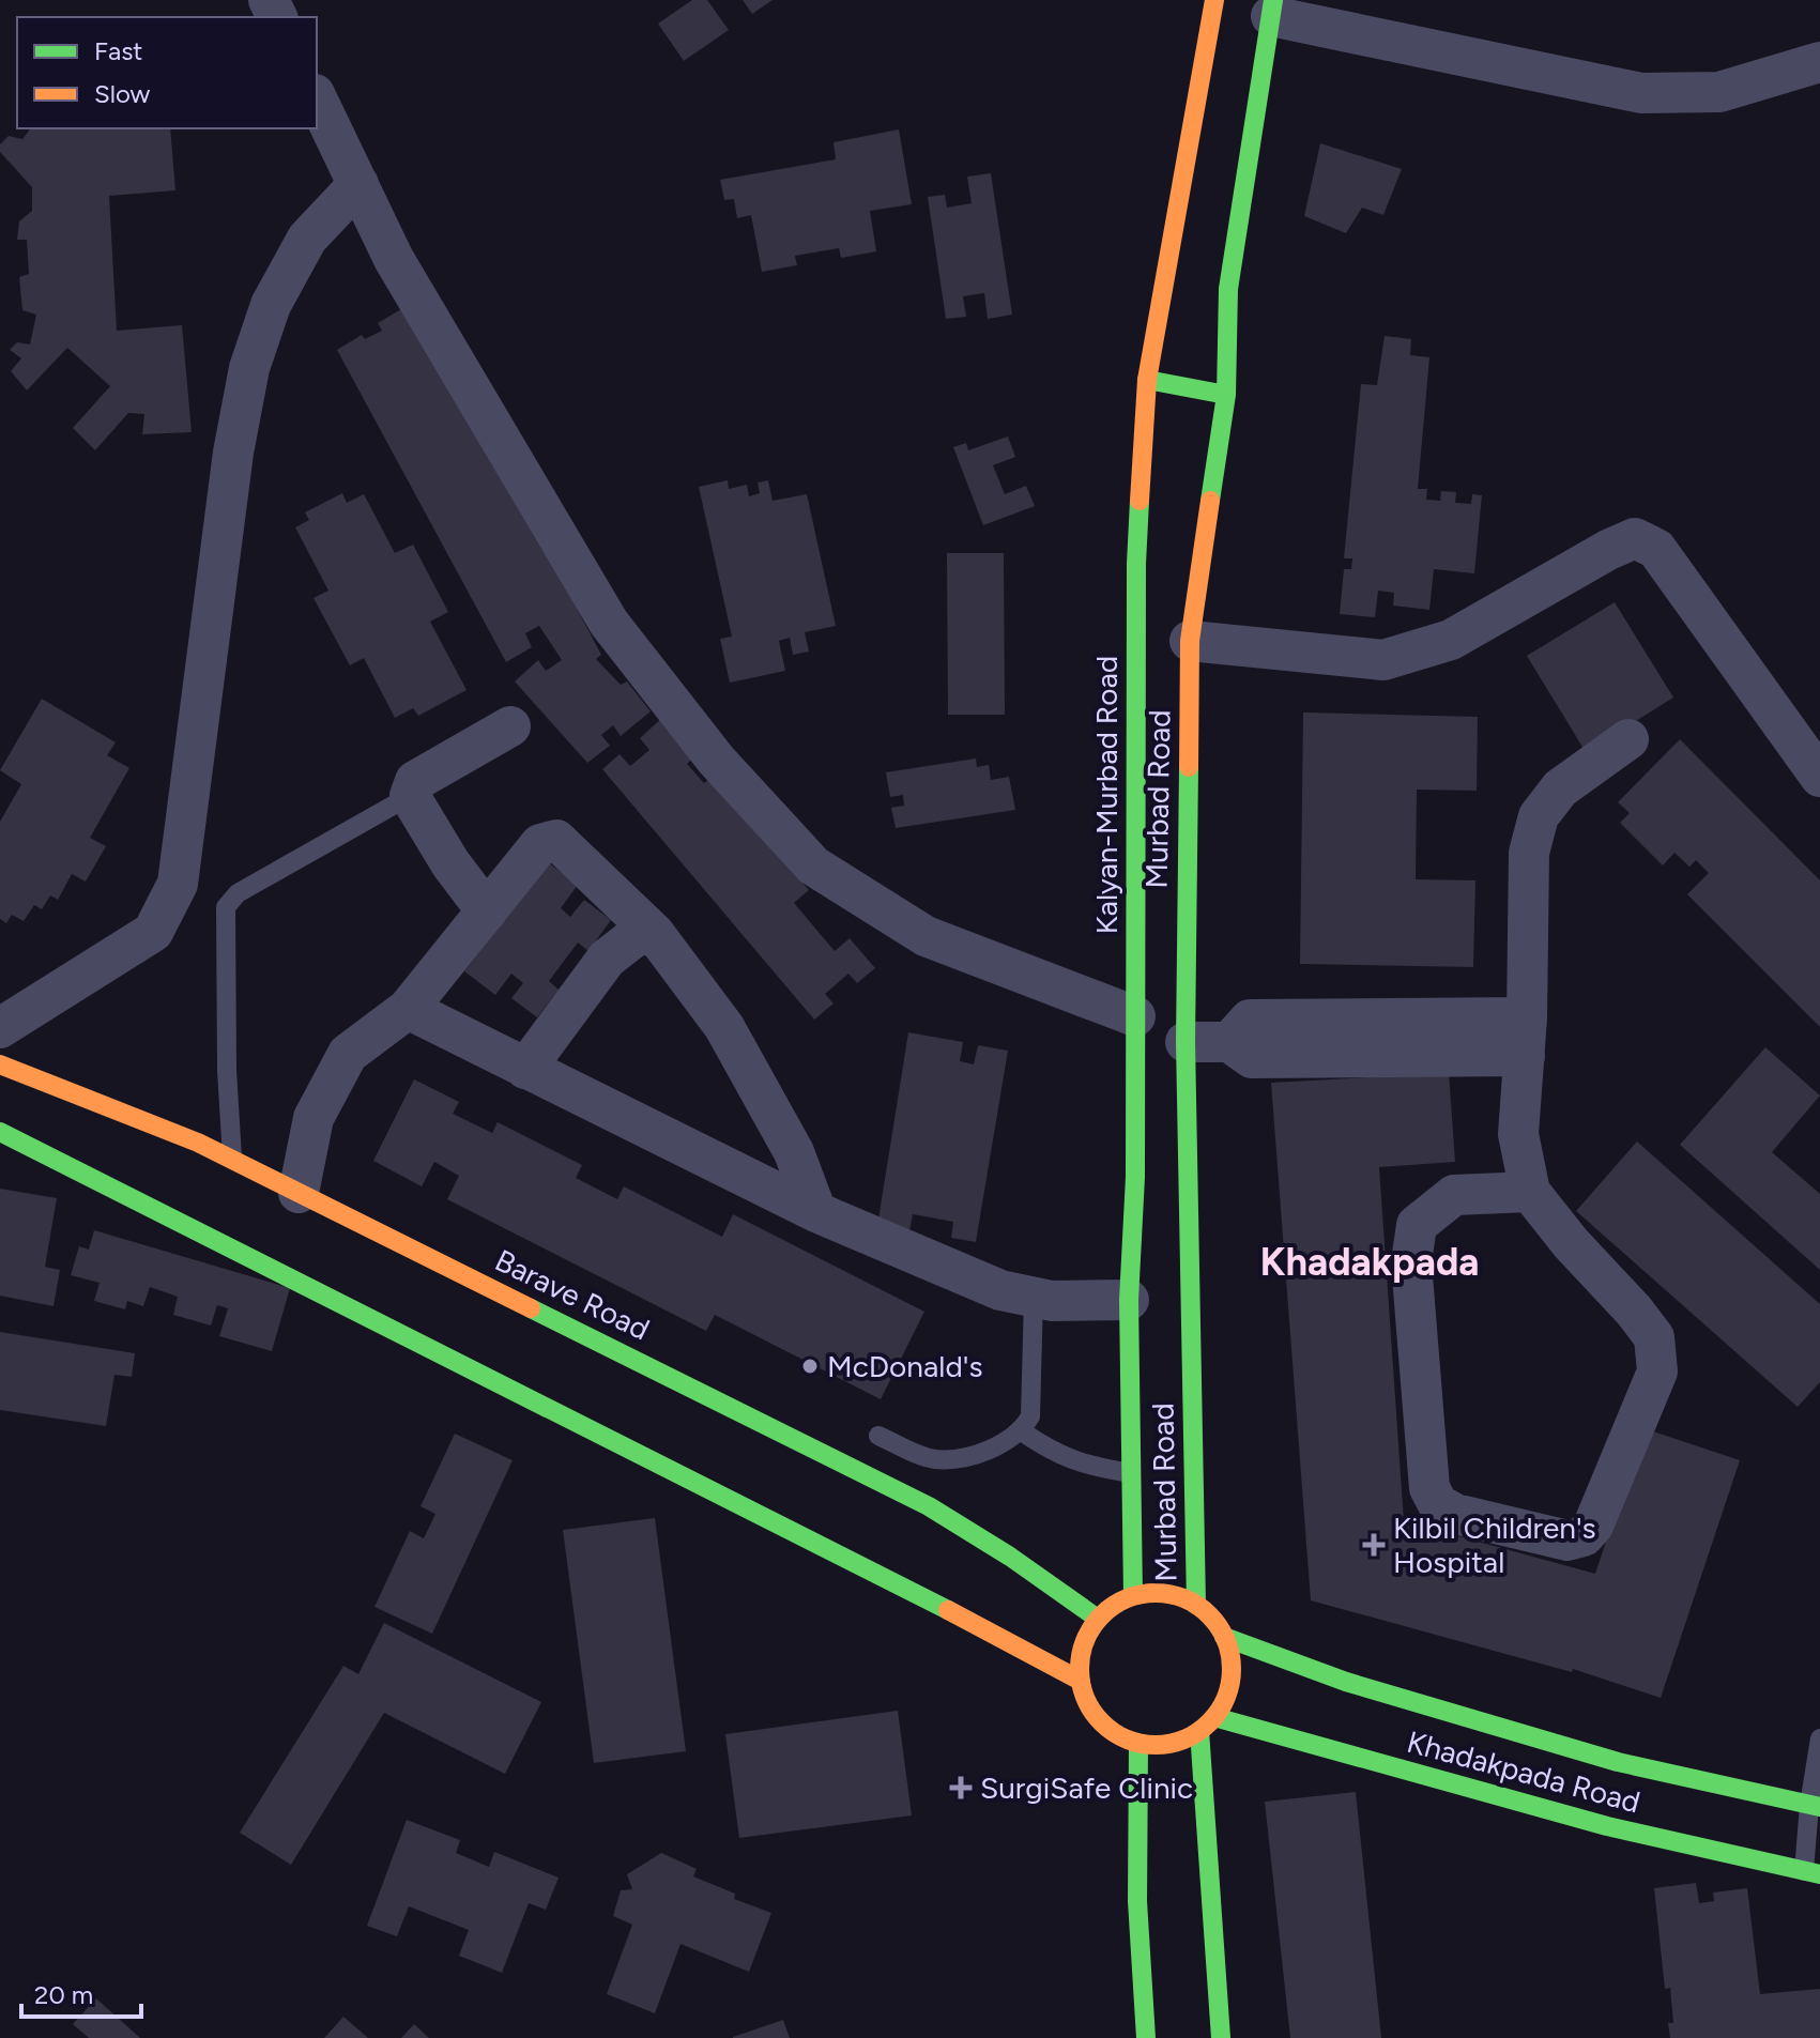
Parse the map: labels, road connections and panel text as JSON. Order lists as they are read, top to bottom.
{
  "streets": {
    "main road": [
      "Kalyan-Murbad Road",
      "Murbad Road",
      "Barave Road",
      "Khadakpada Road"
    ]
  },
  "crossings": [
    ["Kalyan-Murbad Road", "Murbad Road"],
    ["Kalyan-Murbad Road", "Barave Road"],
    ["Kalyan-Murbad Road", "Khadakpada Road"],
    ["Murbad Road", "Barave Road"],
    ["Murbad Road", "Khadakpada Road"],
    ["Barave Road", "Khadakpada Road"]
  ],
  "districts": ["Khadakpada"],
  "places": {
    "other": ["McDonald's"],
    "health": ["Kilbil Children's Hospital", "SurgiSafe Clinic"]
  },
  "legend": ["Fast", "Slow"],
  "scale_bar": "20 m"
}
